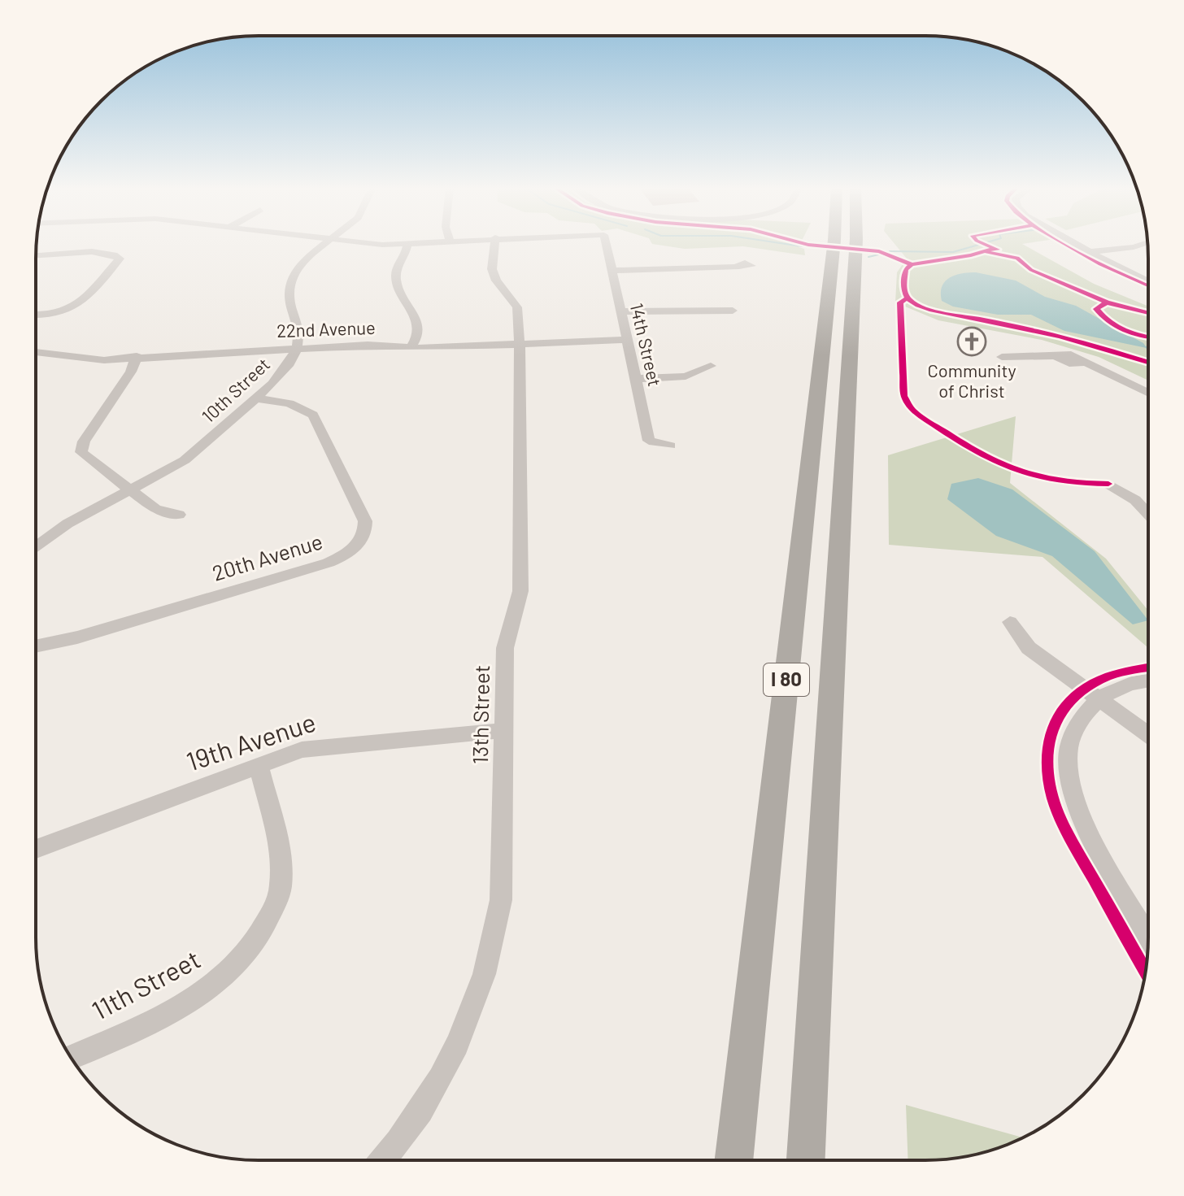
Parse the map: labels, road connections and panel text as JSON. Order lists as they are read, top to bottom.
{
  "streets": {
    "highway": ["I 80"],
    "street": [
      "22nd Avenue",
      "14th Street",
      "10th Street",
      "20th Avenue",
      "13th Street",
      "19th Avenue",
      "11th Street"
    ]
  },
  "crossings": [
    ["22nd Avenue", "14th Street"],
    ["22nd Avenue", "10th Street"],
    ["22nd Avenue", "13th Street"],
    ["10th Street", "20th Avenue"],
    ["13th Street", "19th Avenue"],
    ["19th Avenue", "11th Street"]
  ],
  "places": {
    "church": ["Community of Christ"]
  }
}
